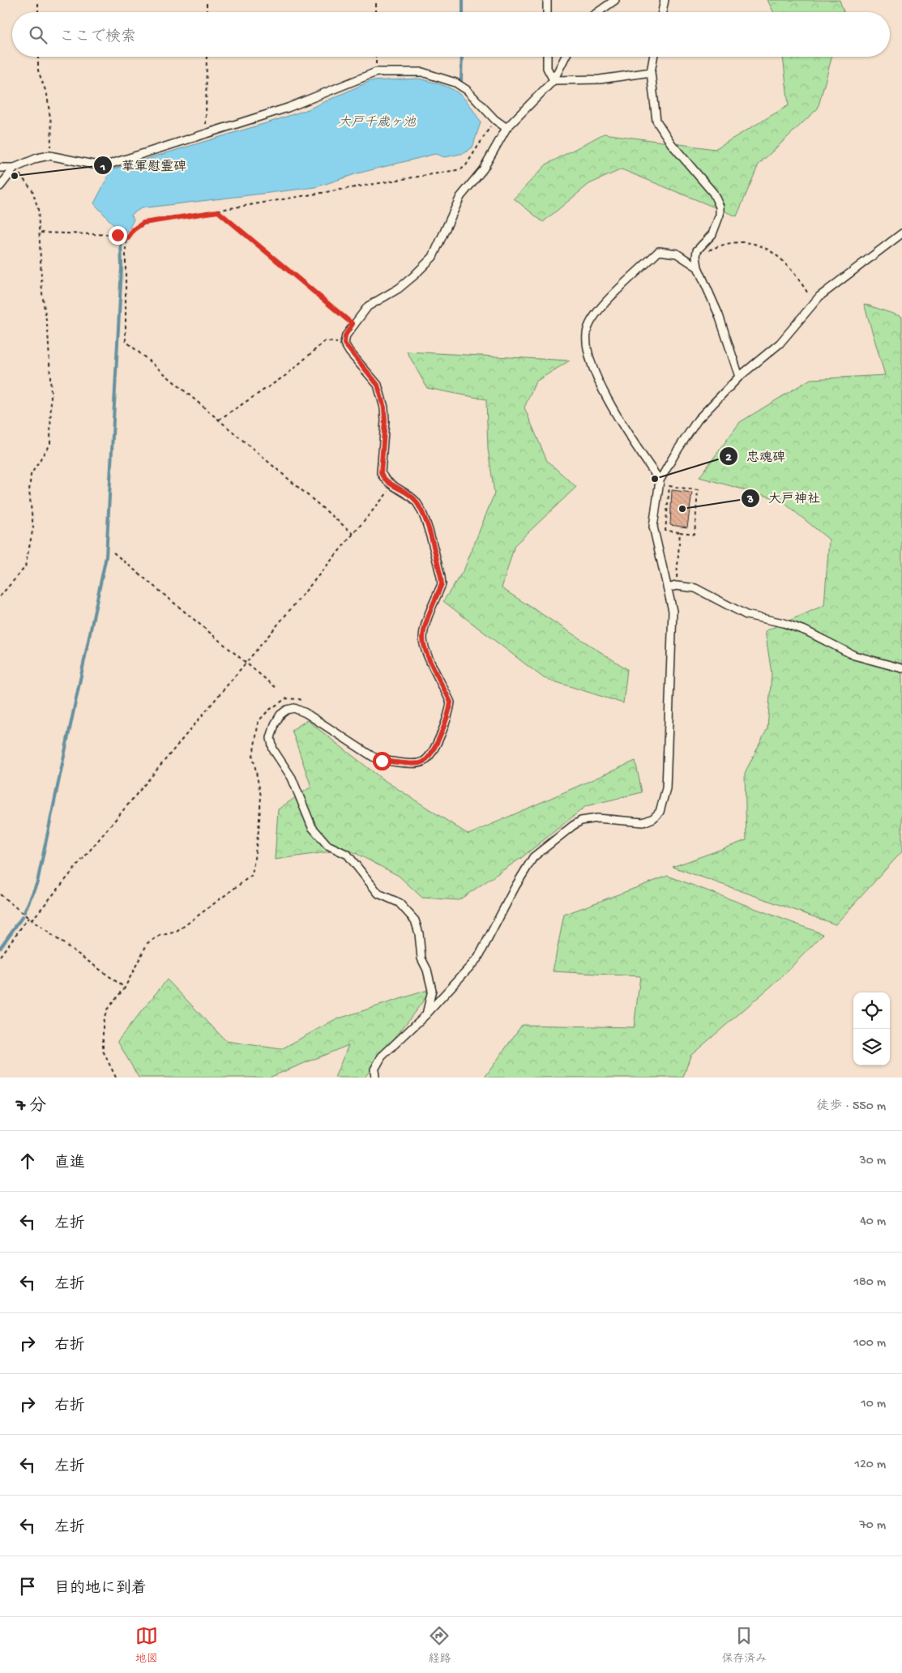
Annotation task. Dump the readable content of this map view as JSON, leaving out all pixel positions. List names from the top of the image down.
{
  "water": ["大戸千歳ヶ池"],
  "places": ["華軍慰霊碑", "忠魂碑", "大戸神社"],
  "page": {
    "search": "ここで検索",
    "heading": ["7 分", "徒歩 · 550 m"],
    "list": [
      ["直進", "30 m"],
      ["左折", "40 m"],
      ["左折", "180 m"],
      ["右折", "100 m"],
      ["右折", "10 m"],
      ["左折", "120 m"],
      ["左折", "70 m"],
      "目的地に到着"
    ],
    "nav": ["地図", "経路", "保存済み"]
  }
}
